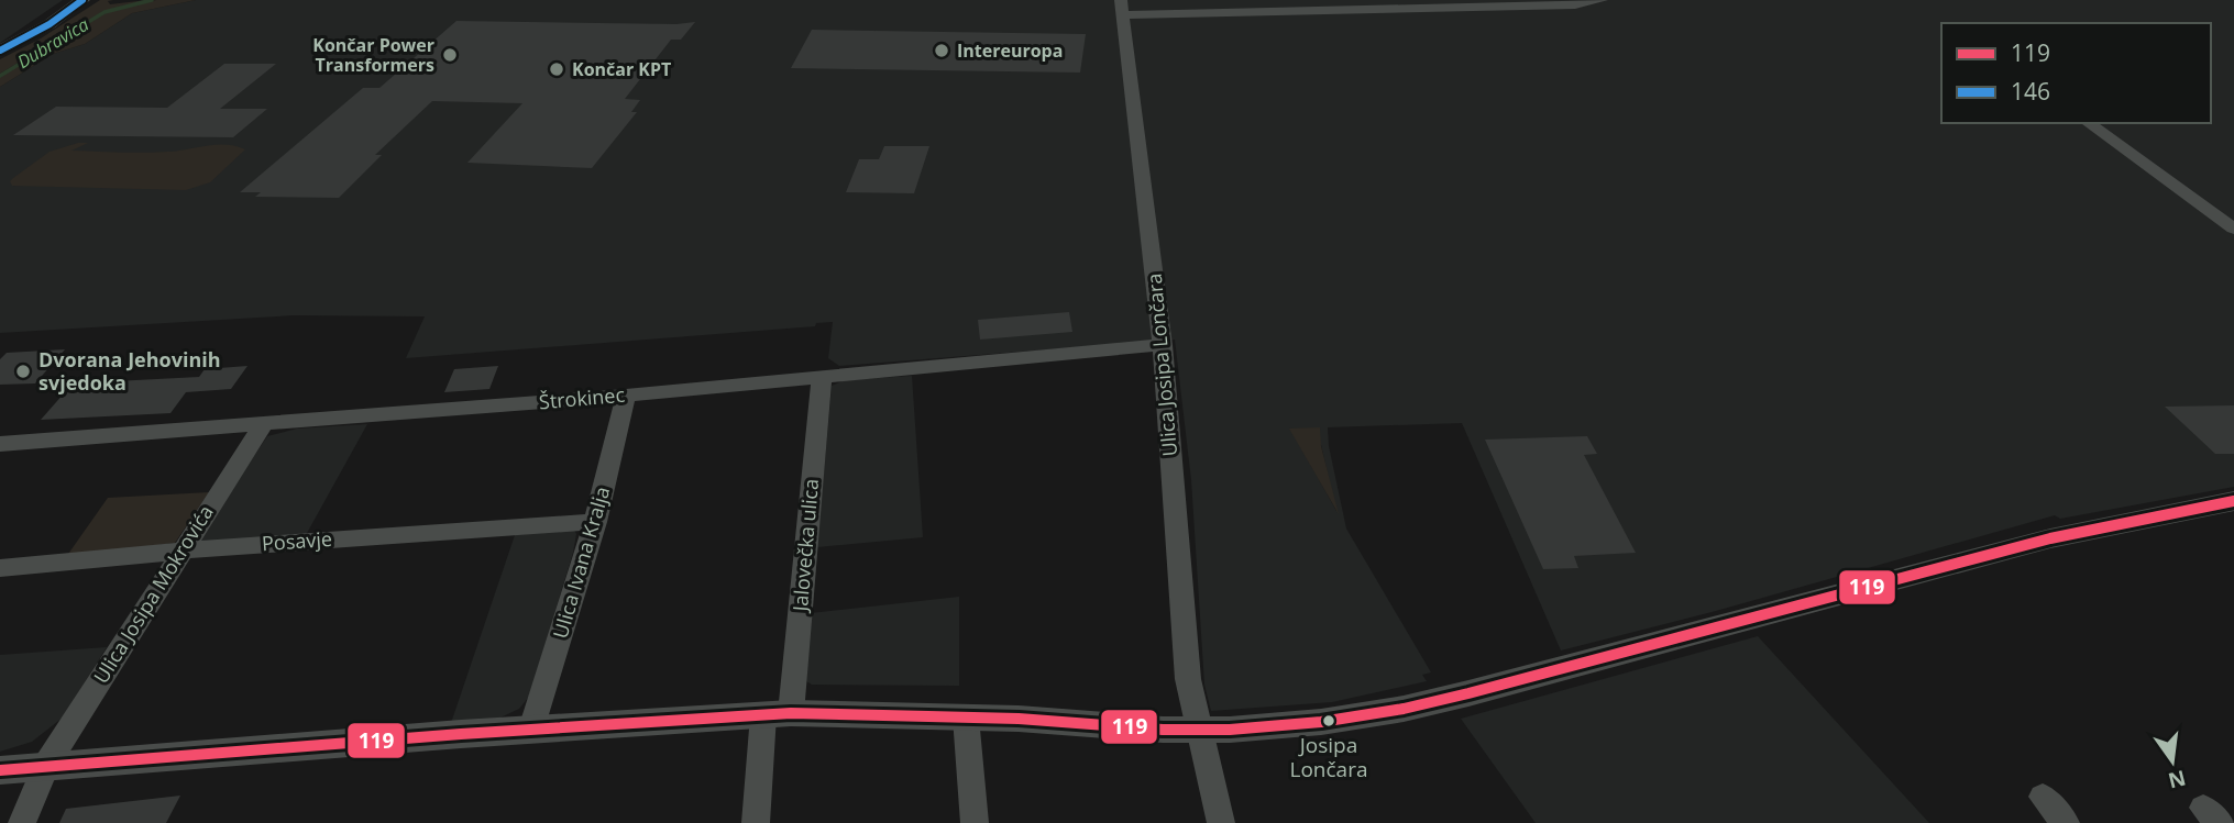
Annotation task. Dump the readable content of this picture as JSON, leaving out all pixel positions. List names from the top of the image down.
{
  "streets": {
    "street": [
      "Ulica Josipa Lončara",
      "Štrokinec",
      "Posavje",
      "Jalovečka ulica",
      "Ulica Ivana Kralja",
      "Ulica Josipa Mokrovića"
    ]
  },
  "crossings": [
    ["Ulica Josipa Lončara", "Štrokinec"],
    ["Štrokinec", "Jalovečka ulica"],
    ["Štrokinec", "Ulica Ivana Kralja"],
    ["Štrokinec", "Ulica Josipa Mokrovića"],
    ["Posavje", "Ulica Ivana Kralja"],
    ["Posavje", "Ulica Josipa Mokrovića"]
  ],
  "water": ["Dubravica"],
  "places": [
    "Intereuropa",
    "Končar Power Transformers",
    "Končar KPT",
    "Dvorana Jehovinih svjedoka",
    "Josipa Lončara"
  ],
  "lines": ["transit line 146", "transit line 119"],
  "legend": ["119", "146"],
  "north": "bottom"
}
